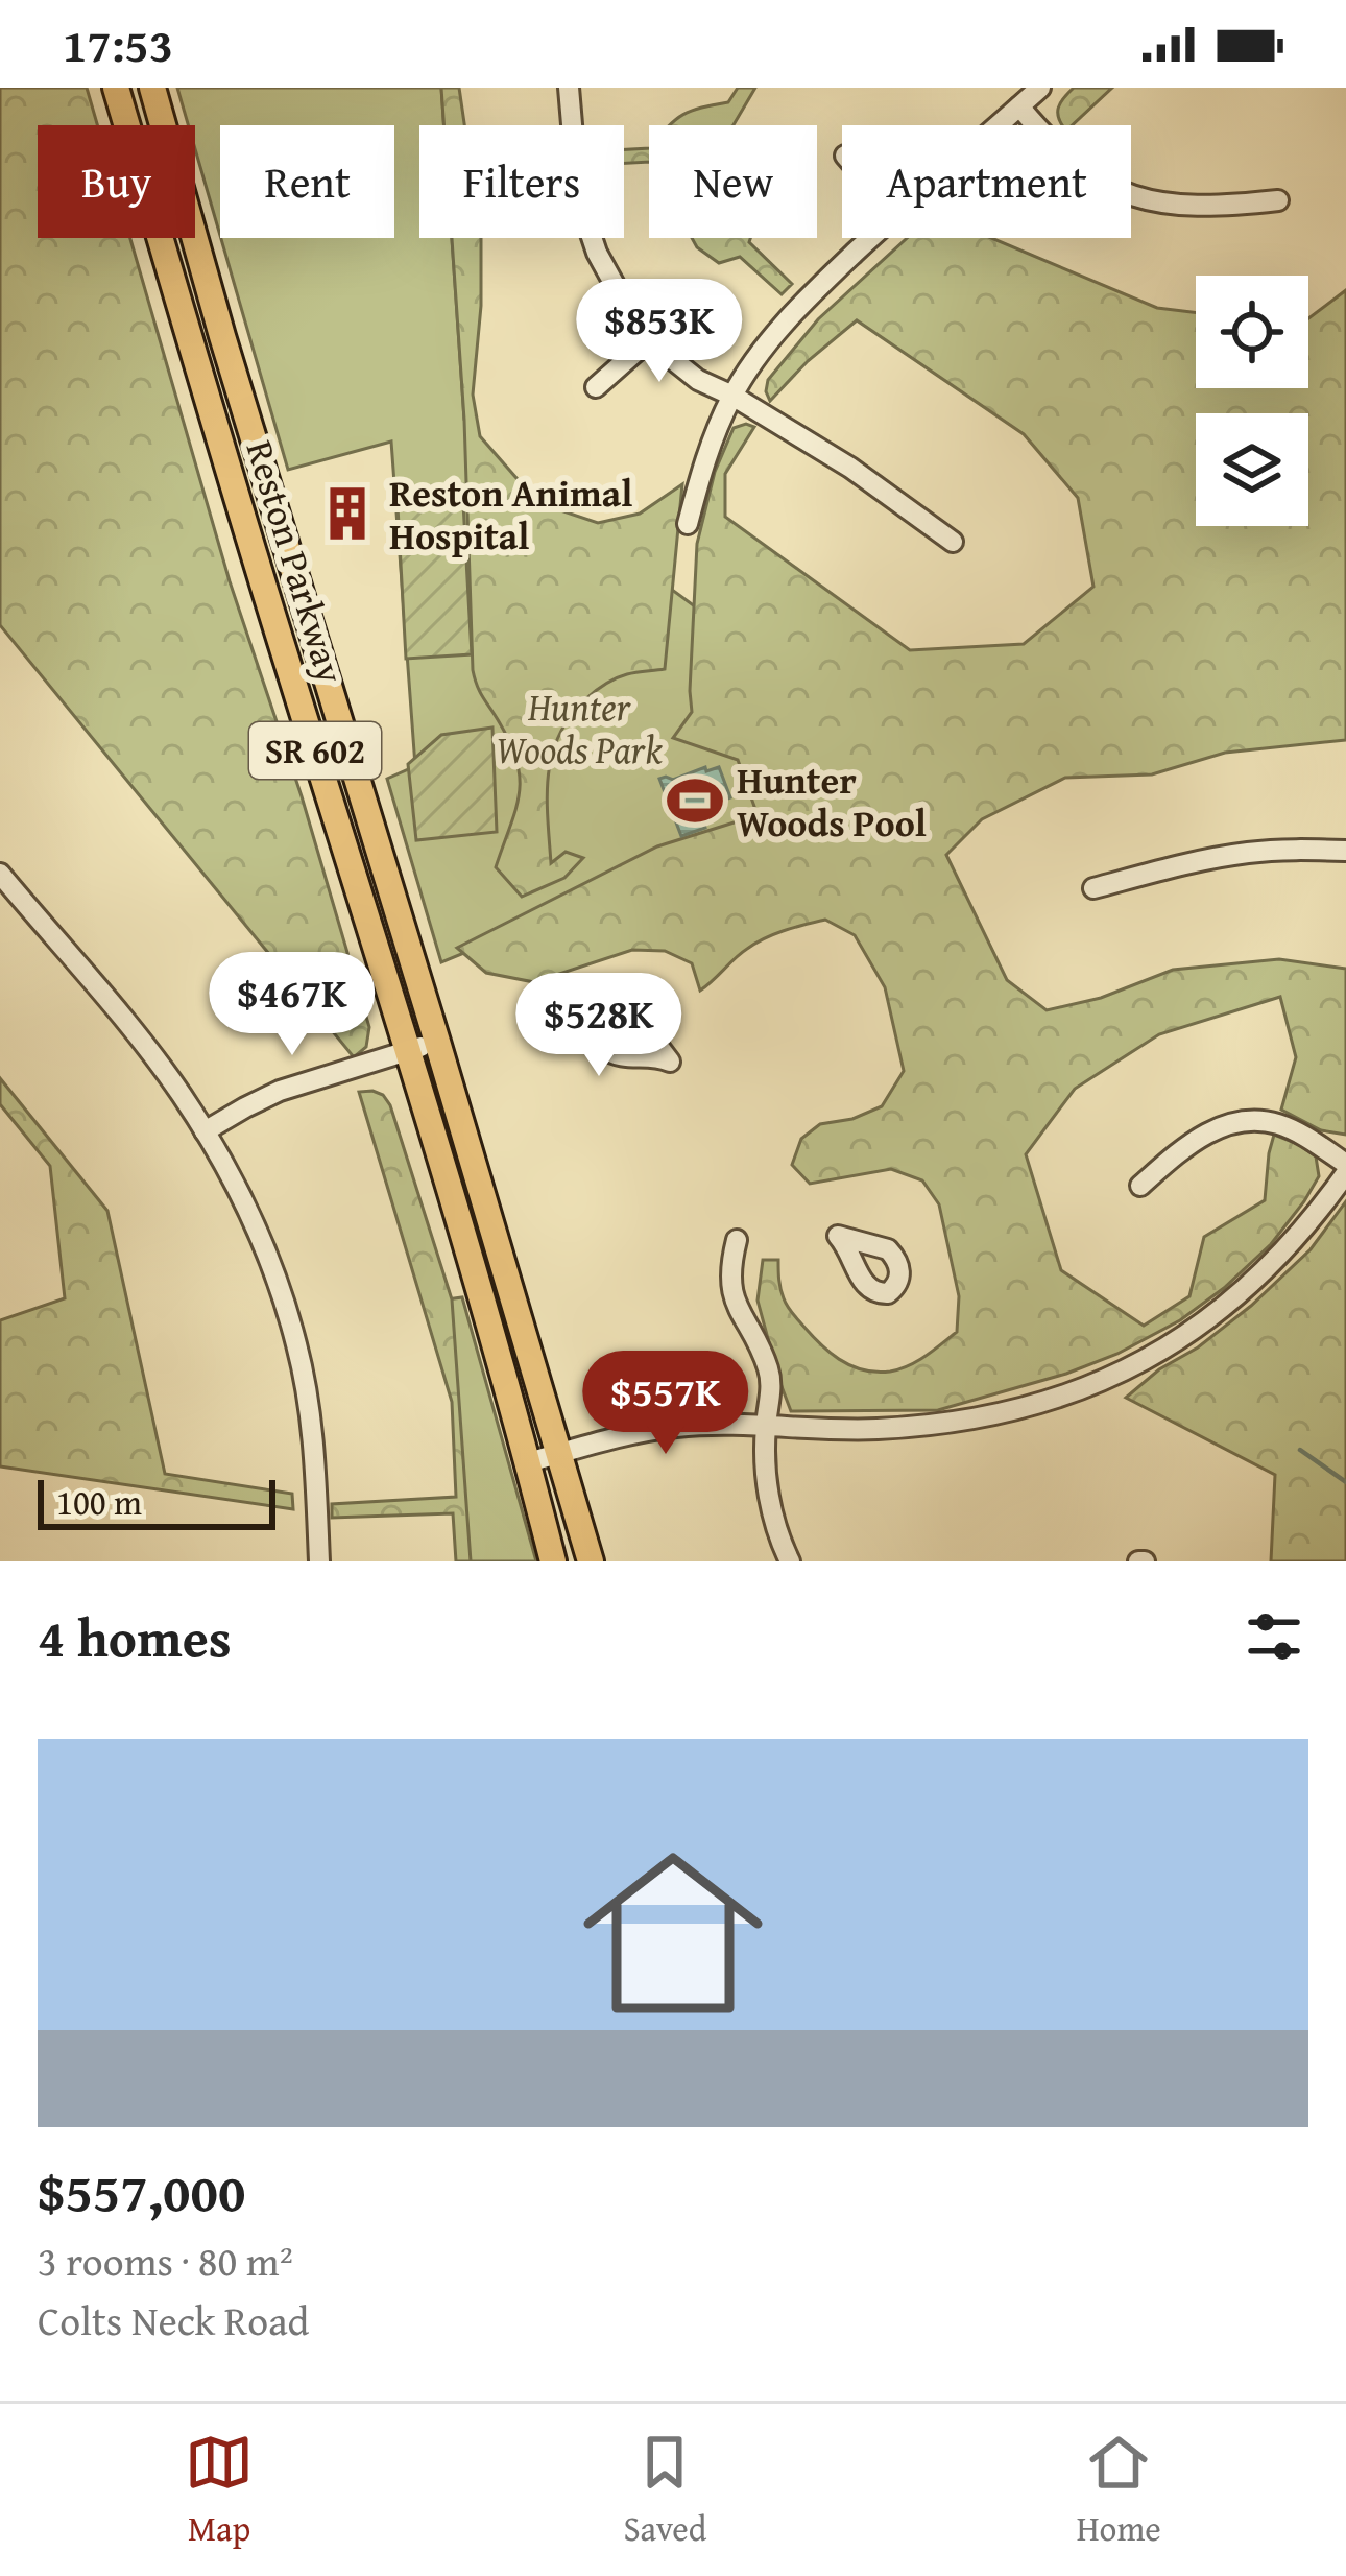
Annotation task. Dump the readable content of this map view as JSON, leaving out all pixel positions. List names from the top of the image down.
{
  "streets": {
    "main road": ["Reston Parkway", "SR 602"]
  },
  "parks": ["Hunter Woods Park"],
  "places": {
    "building": ["Reston Animal Hospital"],
    "sports": ["Hunter Woods Pool"]
  },
  "scale_bar": "100 m",
  "page": {
    "status": "17:53",
    "chip": [
      "Buy",
      "Rent",
      "Filters",
      "New",
      "Apartment"
    ],
    "price": [
      "$853K",
      "$467K",
      "$528K",
      "$557K"
    ],
    "scale": "100 m",
    "heading": "4 homes",
    "list": [
      {
        "name": "$557,000",
        "note": "3 rooms · 80 m² · Colts Neck Road"
      }
    ],
    "tabs": ["Map", "Saved", "Home"]
  }
}
